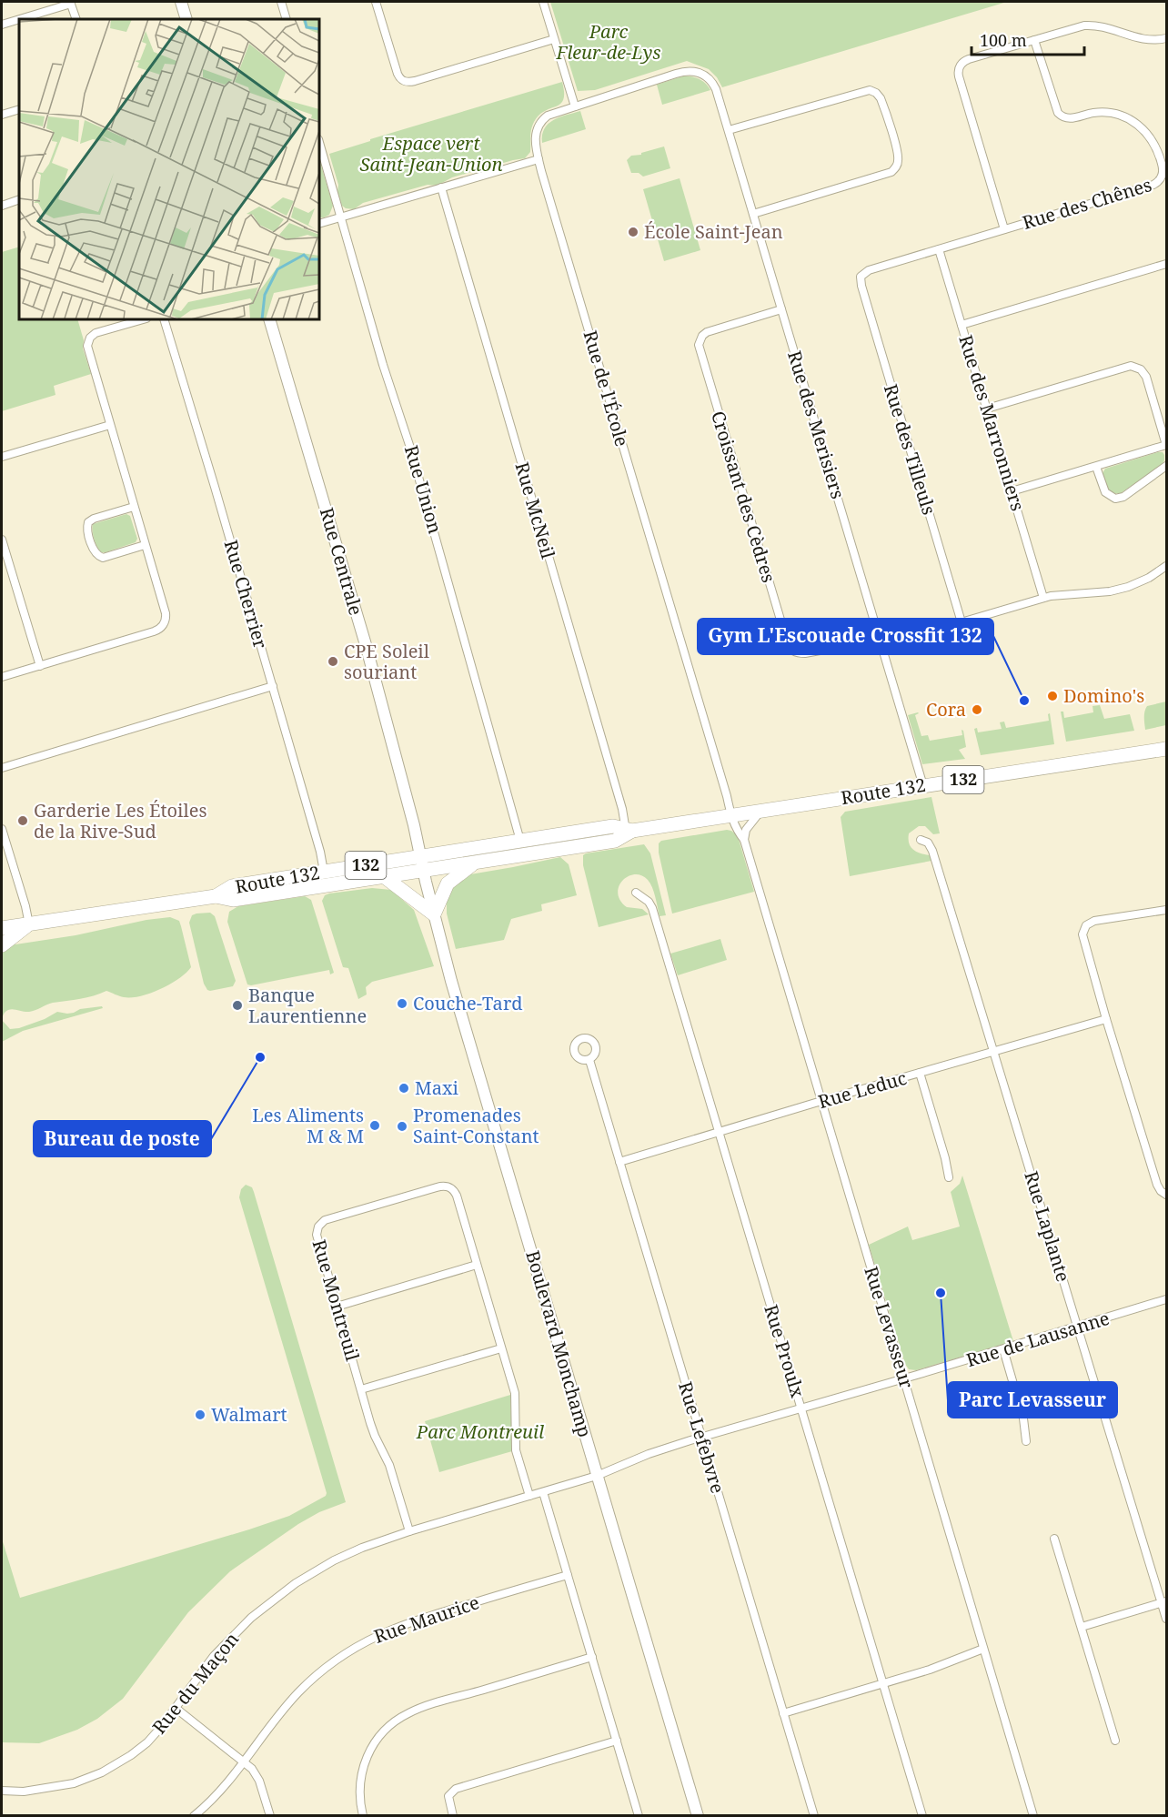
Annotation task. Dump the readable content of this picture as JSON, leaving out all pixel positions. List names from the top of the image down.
{
  "streets": {
    "highway": ["132", "Route 132"],
    "street": [
      "Rue des Chênes",
      "Rue de l'École",
      "Rue des Marronniers",
      "Rue des Merisiers",
      "Rue des Tilleuls",
      "Rue Union",
      "Croissant des Cèdres",
      "Rue McNeil",
      "Rue Centrale",
      "Rue Cherrier",
      "Rue Leduc",
      "Rue Laplante",
      "Rue Montreuil",
      "Rue Levasseur",
      "Rue de Lausanne",
      "Boulevard Monchamp",
      "Rue Proulx",
      "Rue Lefebvre",
      "Rue Maurice",
      "Rue du Maçon"
    ]
  },
  "crossings": [
    ["Rue des Chênes", "Rue des Marronniers"],
    ["Rue des Chênes", "Rue des Tilleuls"],
    ["Rue de l'École", "Rue des Merisiers"],
    ["Rue de l'École", "Route 132"],
    ["Rue de l'École", "Rue Levasseur"],
    ["Rue des Merisiers", "Croissant des Cèdres"],
    ["Rue des Merisiers", "Route 132"],
    ["Rue Union", "Route 132"],
    ["Rue McNeil", "Route 132"],
    ["Rue Centrale", "Route 132"],
    ["Rue Centrale", "Boulevard Monchamp"],
    ["Rue Cherrier", "Route 132"],
    ["Route 132", "Rue Levasseur"],
    ["Route 132", "Boulevard Monchamp"],
    ["Rue Leduc", "Rue Laplante"],
    ["Rue Leduc", "Rue Levasseur"],
    ["Rue Leduc", "Rue Proulx"],
    ["Rue Leduc", "Rue Lefebvre"],
    ["Rue Laplante", "Rue de Lausanne"],
    ["Rue Montreuil", "Rue du Maçon"],
    ["Rue Levasseur", "Rue de Lausanne"],
    ["Rue de Lausanne", "Boulevard Monchamp"],
    ["Rue de Lausanne", "Rue Proulx"],
    ["Rue de Lausanne", "Rue Lefebvre"],
    ["Rue de Lausanne", "Rue du Maçon"],
    ["Boulevard Monchamp", "Rue du Maçon"]
  ],
  "parks": ["Parc Fleur-de-Lys", "Espace vert Saint-Jean-Union", "Parc Montreuil"],
  "places": [
    "École Saint-Jean",
    "CPE Soleil souriant",
    "Domino's",
    "Gym L'Escouade Crossfit 132",
    "Cora",
    "Garderie Les Étoiles de la Rive-Sud",
    "Couche-Tard",
    "Banque Laurentienne",
    "Bureau de poste",
    "Maxi",
    "Les Aliments M & M",
    "Promenades Saint-Constant",
    "Parc Levasseur",
    "Walmart"
  ],
  "scale_bar": "100 m"
}
